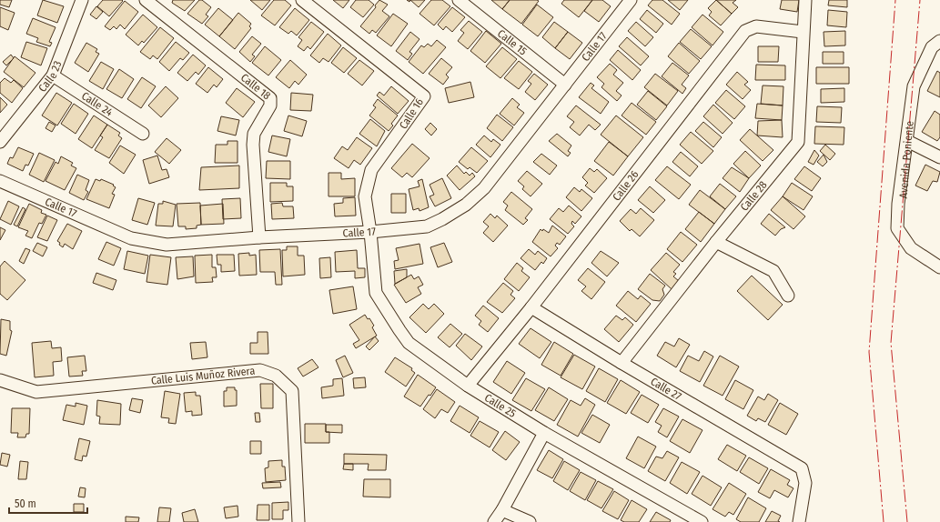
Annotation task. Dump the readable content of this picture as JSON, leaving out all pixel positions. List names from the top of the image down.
{
  "streets": {
    "street": [
      "Calle 15",
      "Calle 17",
      "Calle 23",
      "Calle 18",
      "Calle 24",
      "Calle 16",
      "Avenida Poniente",
      "Calle 26",
      "Calle 28",
      "Calle Luis Muñoz Rivera",
      "Calle 27",
      "Calle 25"
    ]
  },
  "crossings": [
    ["Calle 15", "Calle 17"],
    ["Calle 17", "Calle 18"],
    ["Calle 17", "Calle 16"],
    ["Calle 17", "Calle 25"],
    ["Calle 23", "Calle 24"],
    ["Calle 16", "Calle 25"],
    ["Calle 26", "Calle 28"],
    ["Calle 26", "Calle 27"],
    ["Calle 26", "Calle 25"],
    ["Calle 28", "Calle 27"]
  ],
  "scale_bar": "50 m"
}
